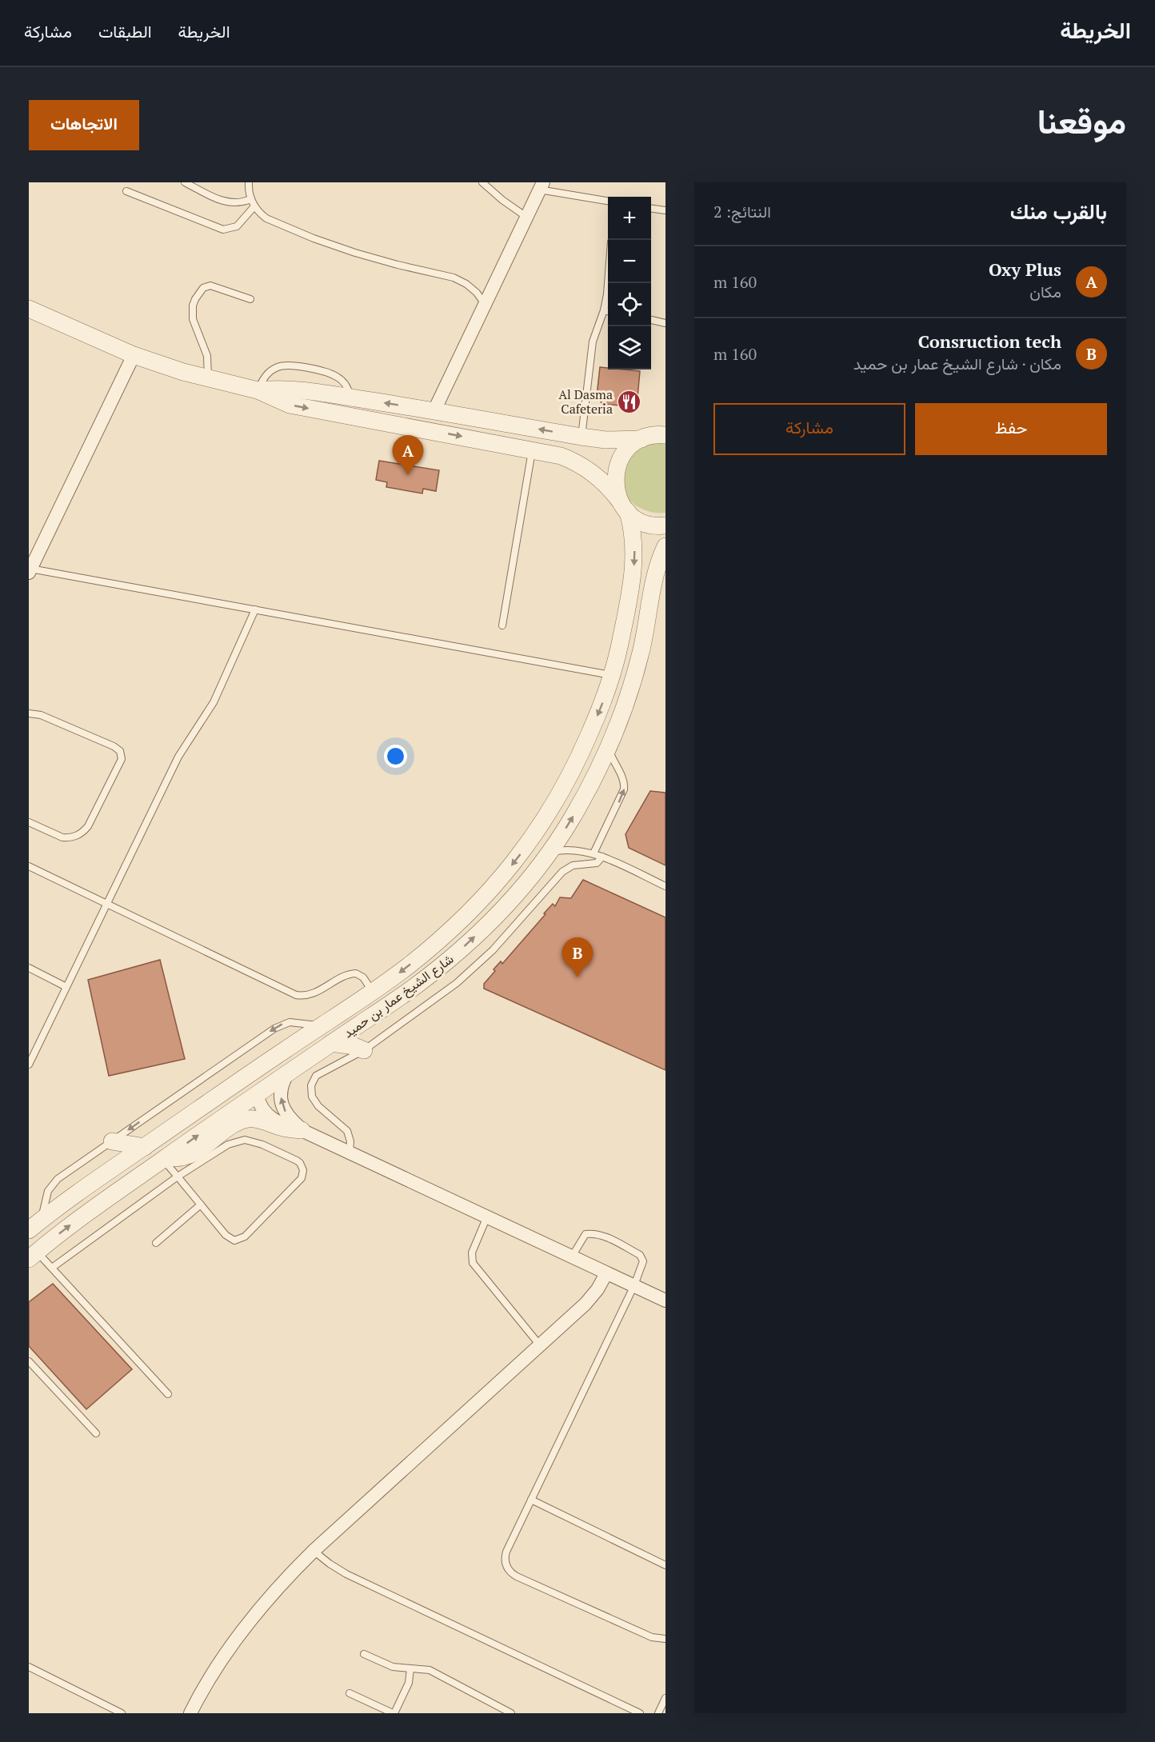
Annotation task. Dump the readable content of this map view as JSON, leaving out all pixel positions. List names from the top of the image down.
{
  "streets": {
    "street": ["شارع الشيخ عمار بن حميد"]
  },
  "places": {
    "restaurant": ["Al Dasma Cafeteria"]
  },
  "page": {
    "header": "الخريطة",
    "nav": ["الخريطة", "الطبقات", "مشاركة"],
    "title": "موقعنا",
    "buttons": [
      "الاتجاهات",
      ["حفظ", "مشاركة"]
    ],
    "heading": ["بالقرب منك", "النتائج: 2"],
    "map_buttons": ["+", "−"],
    "list": [
      {
        "mark": "A",
        "name": "Oxy Plus",
        "note": "مكان",
        "value": "160 m"
      },
      {
        "mark": "B",
        "name": "Consruction tech",
        "note": "مكان · شارع الشيخ عمار بن حميد",
        "value": "160 m"
      }
    ],
    "pins": ["A", "B"]
  }
}
